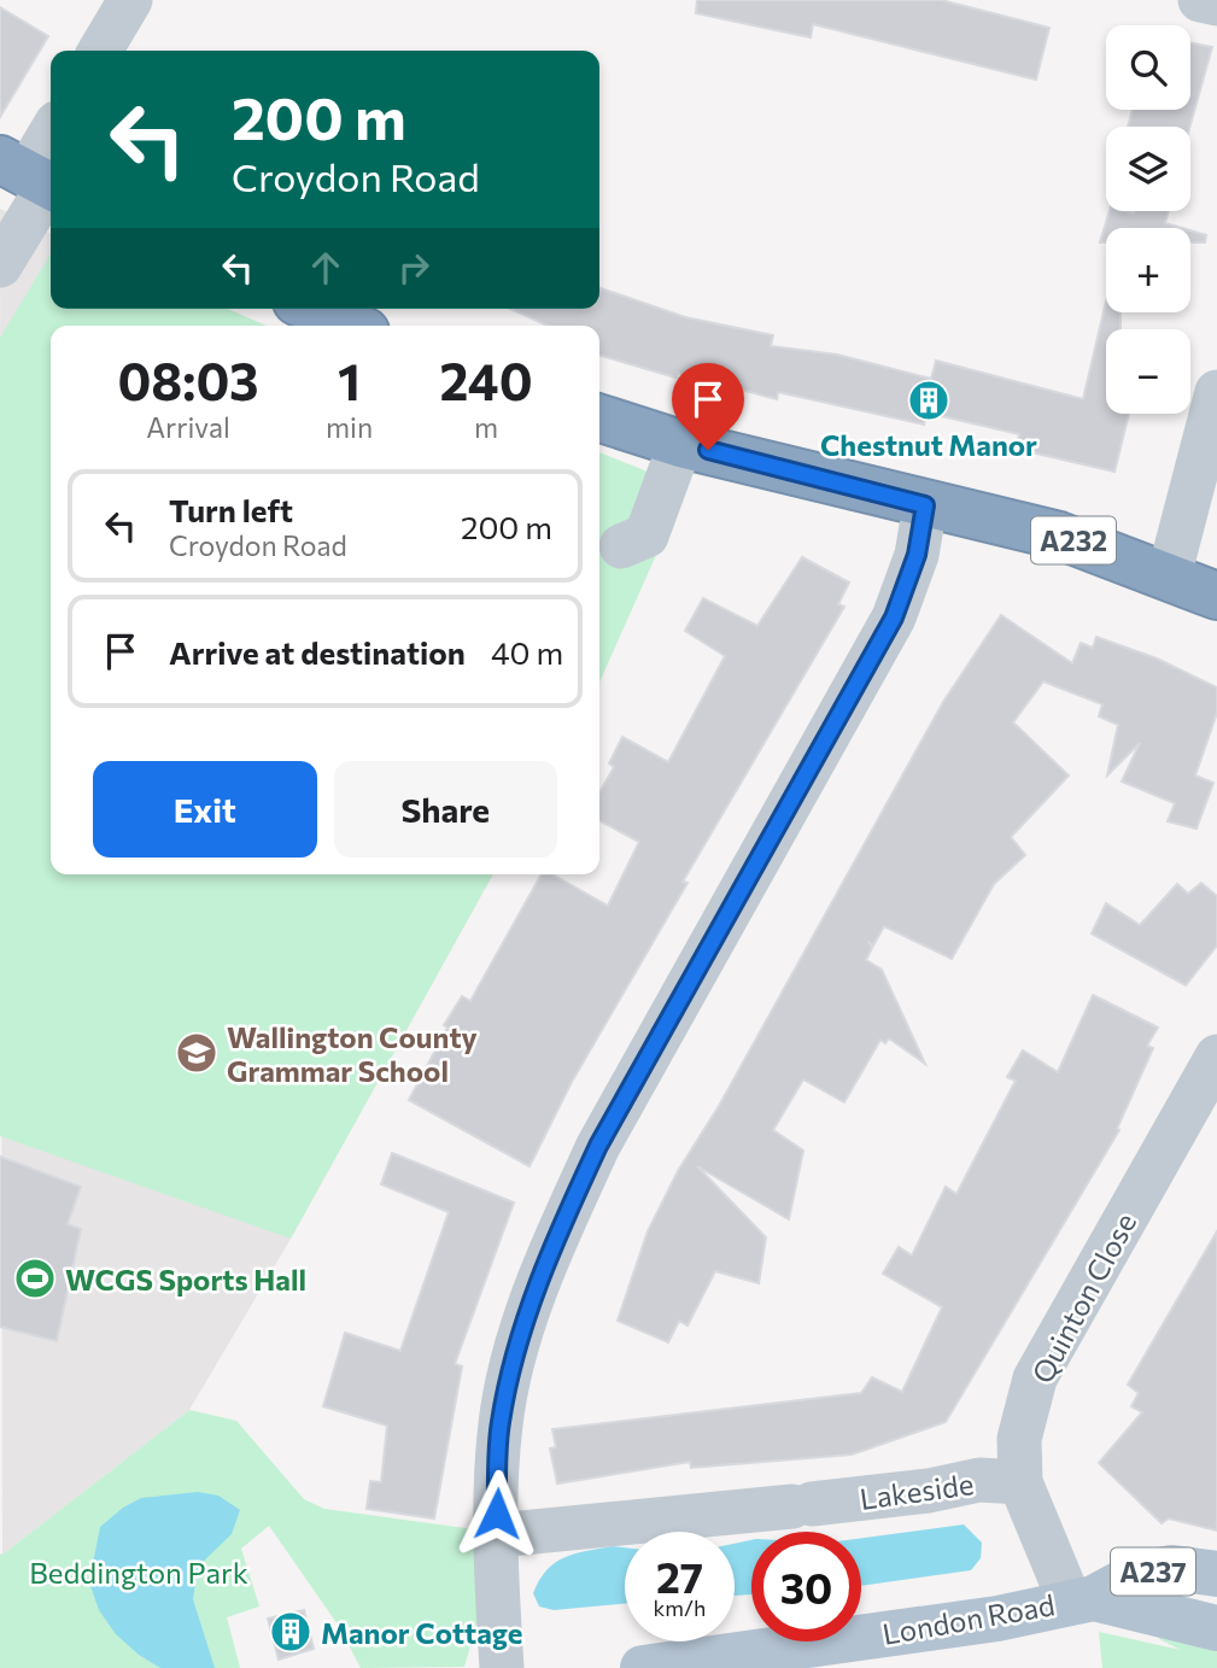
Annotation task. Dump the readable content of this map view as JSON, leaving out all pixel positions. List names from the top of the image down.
{
  "streets": {
    "highway": ["A232"],
    "main road": ["A237", "London Road"],
    "street": ["Quinton Close", "Lakeside"]
  },
  "crossings": [
    ["Quinton Close", "Lakeside"],
    ["Quinton Close", "London Road"]
  ],
  "parks": ["Beddington Park"],
  "places": {
    "building": ["Chestnut Manor", "Manor Cottage"],
    "school or university": ["Wallington County Grammar School"],
    "sports": ["WCGS Sports Hall"]
  },
  "page": {
    "map_buttons": ["+", "−"],
    "turn": ["200 m", "Croydon Road"],
    "eta": [
      "08:03",
      "Arrival",
      "1",
      "min",
      "240",
      "m"
    ],
    "list": [
      {
        "name": "Turn left",
        "note": "Croydon Road",
        "value": "200 m"
      },
      {
        "name": "Arrive at destination",
        "value": "40 m"
      }
    ],
    "buttons": ["Exit", "Share"],
    "speed": "27 km/h",
    "limit": "30"
  }
}
